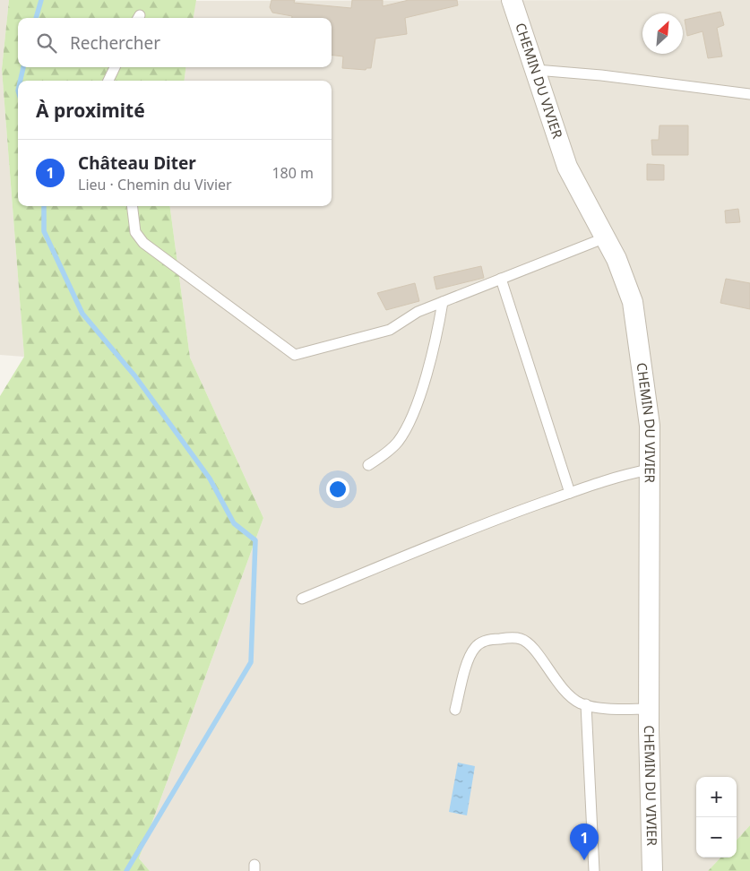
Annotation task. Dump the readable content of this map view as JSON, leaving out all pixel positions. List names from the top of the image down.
{
  "streets": {
    "street": ["CHEMIN DU VIVIER"]
  },
  "north": "top right",
  "page": {
    "search": "Rechercher",
    "heading": "À proximité",
    "list": [
      {
        "mark": "1",
        "name": "Château Diter",
        "note": "Lieu · Chemin du Vivier",
        "value": "180 m"
      }
    ],
    "map_buttons": ["+", "−"],
    "pins": "1"
  }
}
